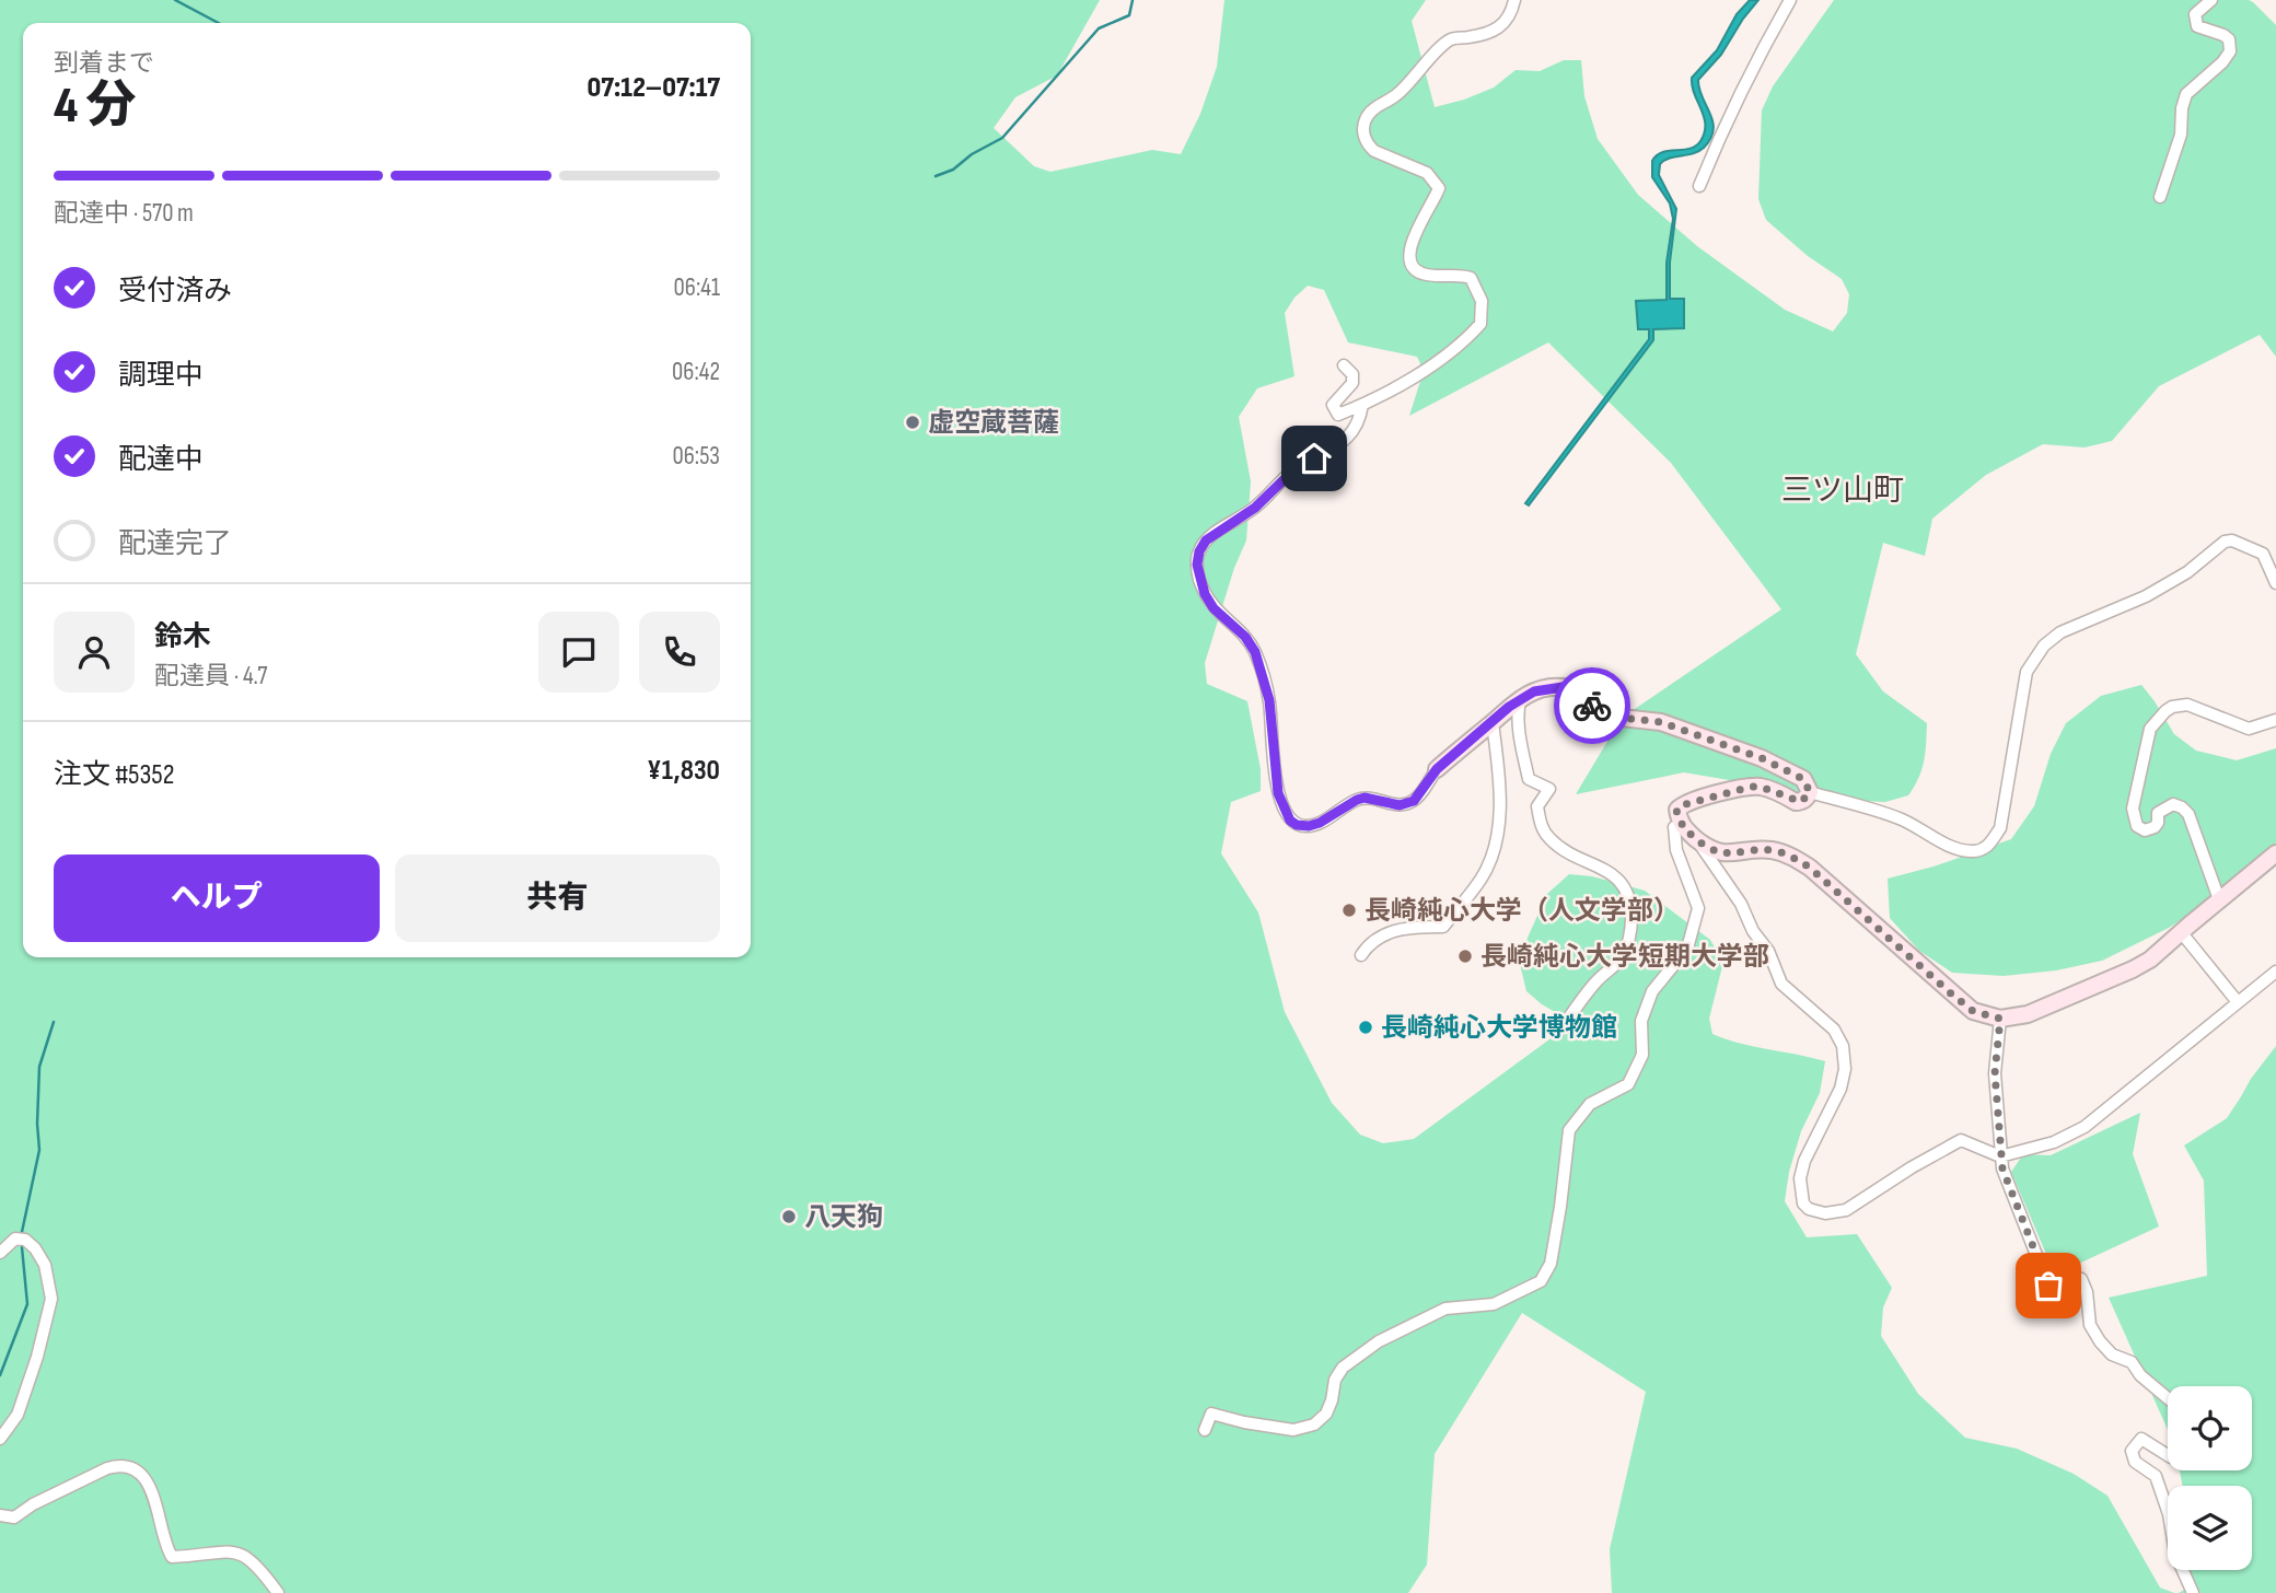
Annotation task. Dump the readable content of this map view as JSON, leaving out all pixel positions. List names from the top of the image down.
{
  "districts": ["三ツ山町"],
  "places": [
    "虚空蔵菩薩",
    "長崎純心大学（人文学部）",
    "長崎純心大学短期大学部",
    "長崎純心大学博物館",
    "八天狗"
  ],
  "page": {
    "heading": ["4 分", "到着まで", "07:12–07:17"],
    "panel": [
      "鈴木",
      "配達員 · 4.7",
      "注文 #5352",
      "¥1,830"
    ],
    "bar": "配達中 · 570 m",
    "list": [
      ["受付済み", "06:41"],
      ["調理中", "06:42"],
      ["配達中", "06:53"],
      "配達完了"
    ],
    "buttons": ["ヘルプ", "共有"]
  }
}
